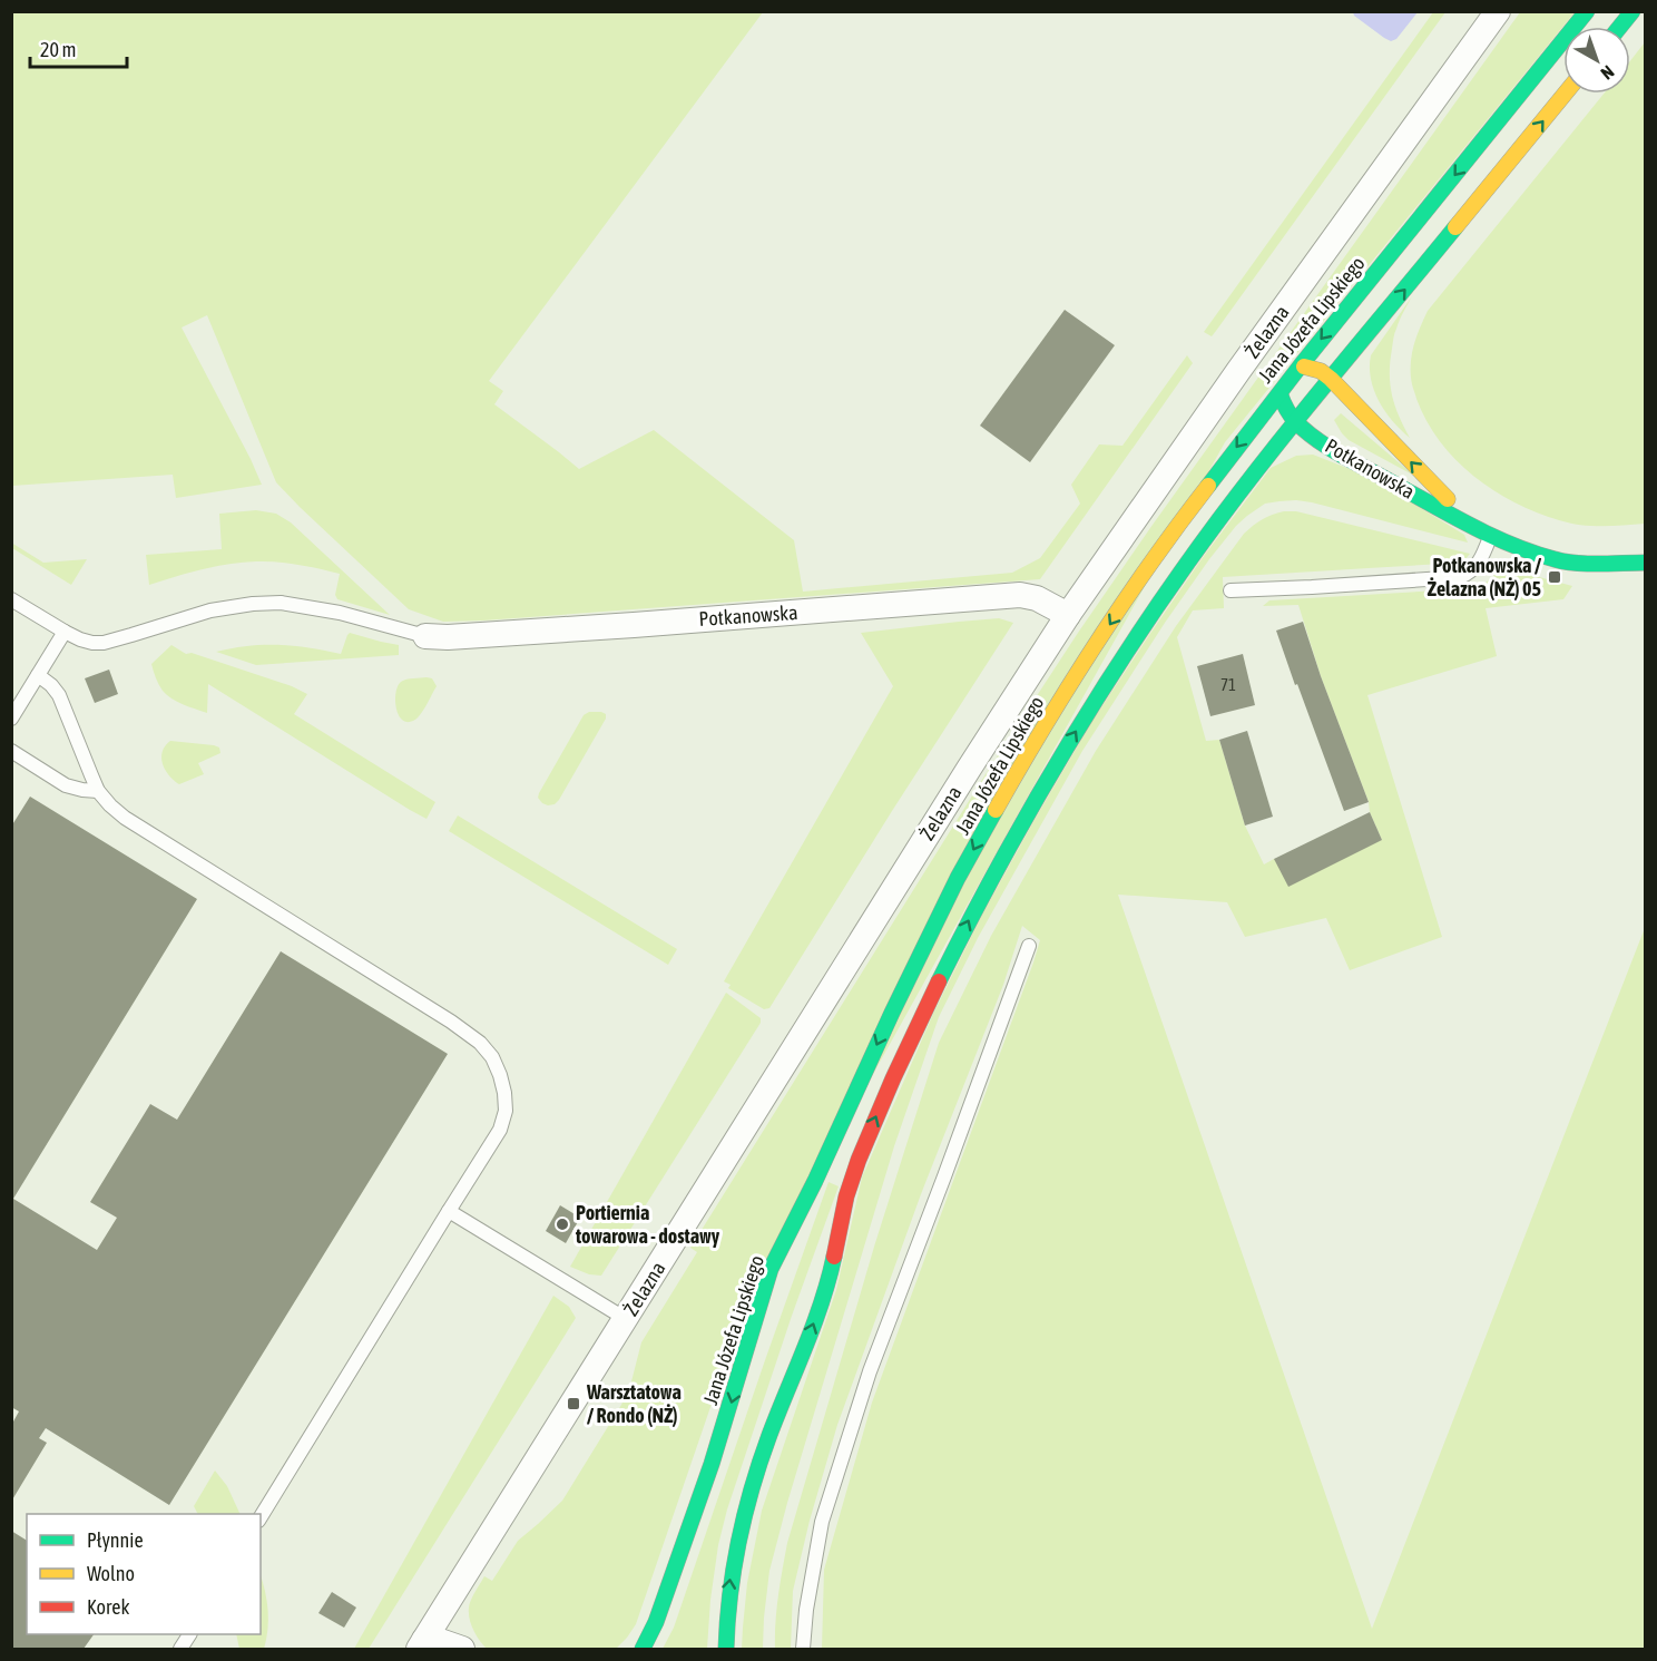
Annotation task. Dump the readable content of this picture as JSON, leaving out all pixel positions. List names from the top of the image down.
{
  "streets": {
    "main road": ["Jana Józefa Lipskiego", "Potkanowska"],
    "street": ["Żelazna"]
  },
  "crossings": [
    ["Jana Józefa Lipskiego", "Potkanowska"],
    ["Żelazna", "Potkanowska"]
  ],
  "places": {
    "transit": ["Potkanowska / Żelazna (NŻ) 05", "Warsztatowa / Rondo (NŻ)"],
    "other": ["Portiernia towarowa - dostawy"]
  },
  "house_numbers": ["71"],
  "legend": ["Płynnie", "Wolno", "Korek"],
  "scale_bar": "20 m",
  "north": "bottom right"
}
